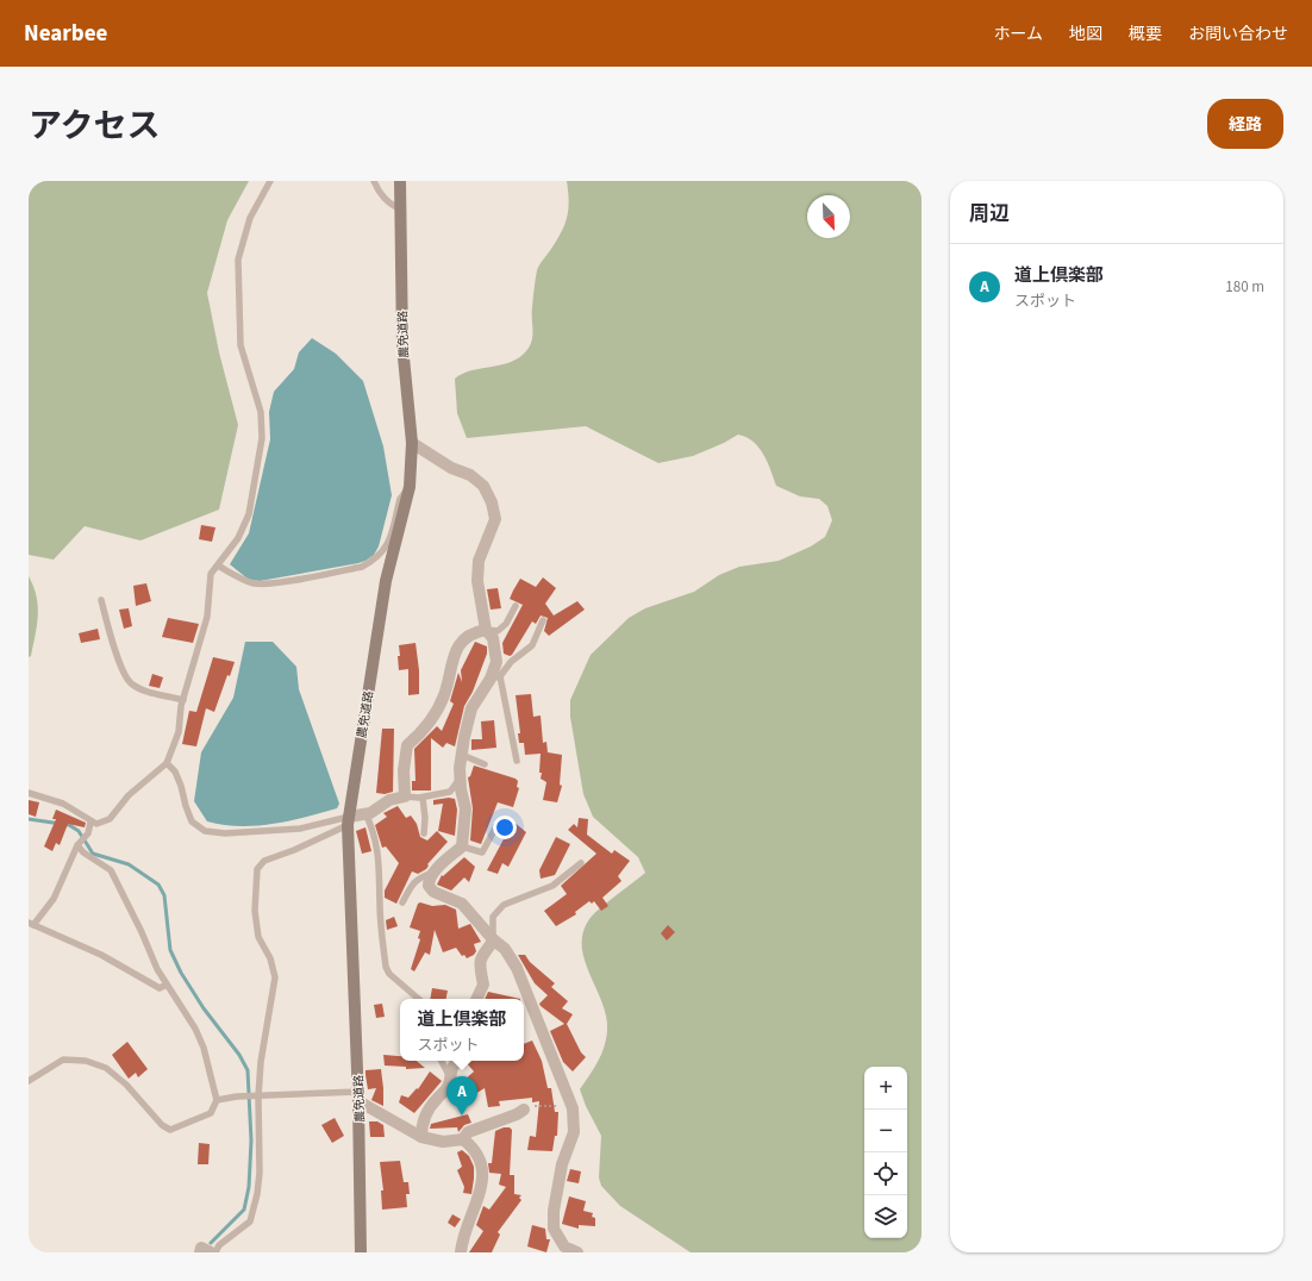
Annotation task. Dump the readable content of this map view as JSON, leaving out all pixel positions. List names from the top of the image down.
{
  "streets": {
    "street": ["農免道路"]
  },
  "north": "bottom right",
  "page": {
    "header": "Nearbee",
    "nav": [
      "ホーム",
      "地図",
      "概要",
      "お問い合わせ"
    ],
    "title": "アクセス",
    "buttons": "経路",
    "heading": "周辺",
    "list": [
      {
        "mark": "A",
        "name": "道上倶楽部",
        "note": "スポット",
        "value": "180 m"
      }
    ],
    "popup": ["道上倶楽部", "スポット"],
    "map_buttons": ["+", "−"],
    "pins": "A"
  }
}
